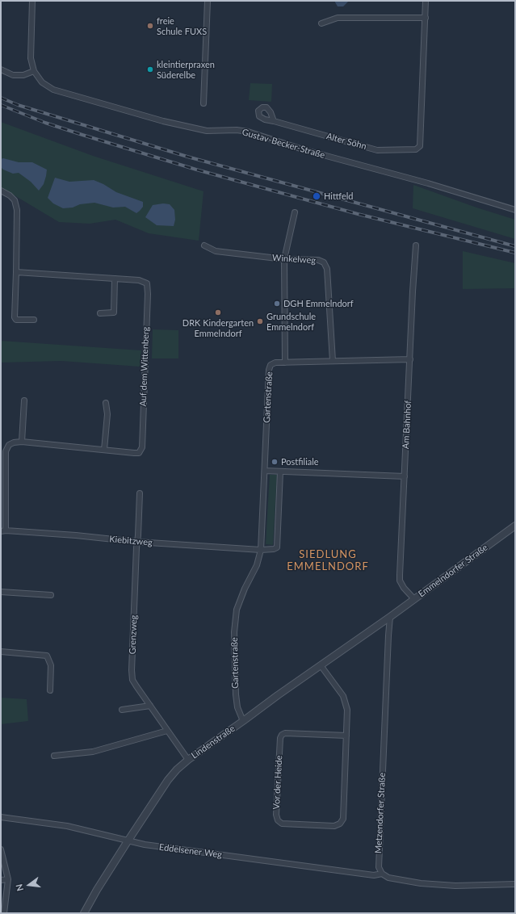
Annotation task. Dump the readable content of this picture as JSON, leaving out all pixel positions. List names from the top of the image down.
{
  "streets": {
    "street": [
      "Alter Söhn",
      "Gustav-Becker-Straße",
      "Winkelweg",
      "Auf dem Wittenberg",
      "Gartenstraße",
      "Am Bahnhof",
      "Kiebitzweg",
      "Emmelndorfer Straße",
      "Grenzweg",
      "Lindenstraße",
      "Vor der Heide",
      "Metzendorfer Straße",
      "Eddelsener Weg"
    ]
  },
  "crossings": [
    ["Winkelweg", "Gartenstraße"],
    ["Auf dem Wittenberg", "Kiebitzweg"],
    ["Gartenstraße", "Am Bahnhof"],
    ["Gartenstraße", "Kiebitzweg"],
    ["Gartenstraße", "Lindenstraße"],
    ["Am Bahnhof", "Emmelndorfer Straße"],
    ["Kiebitzweg", "Grenzweg"],
    ["Emmelndorfer Straße", "Lindenstraße"],
    ["Emmelndorfer Straße", "Metzendorfer Straße"],
    ["Grenzweg", "Lindenstraße"],
    ["Lindenstraße", "Vor der Heide"],
    ["Lindenstraße", "Metzendorfer Straße"],
    ["Lindenstraße", "Eddelsener Weg"],
    ["Metzendorfer Straße", "Eddelsener Weg"]
  ],
  "districts": ["SIEDLUNG EMMELNDORF"],
  "places": [
    "freie Schule FUXS",
    "kleintierpraxen Süderelbe",
    "Hittfeld",
    "DGH Emmelndorf",
    "DRK Kindergarten Emmelndorf",
    "Grundschule Emmelndorf",
    "Postfiliale"
  ],
  "north": "left"
}
